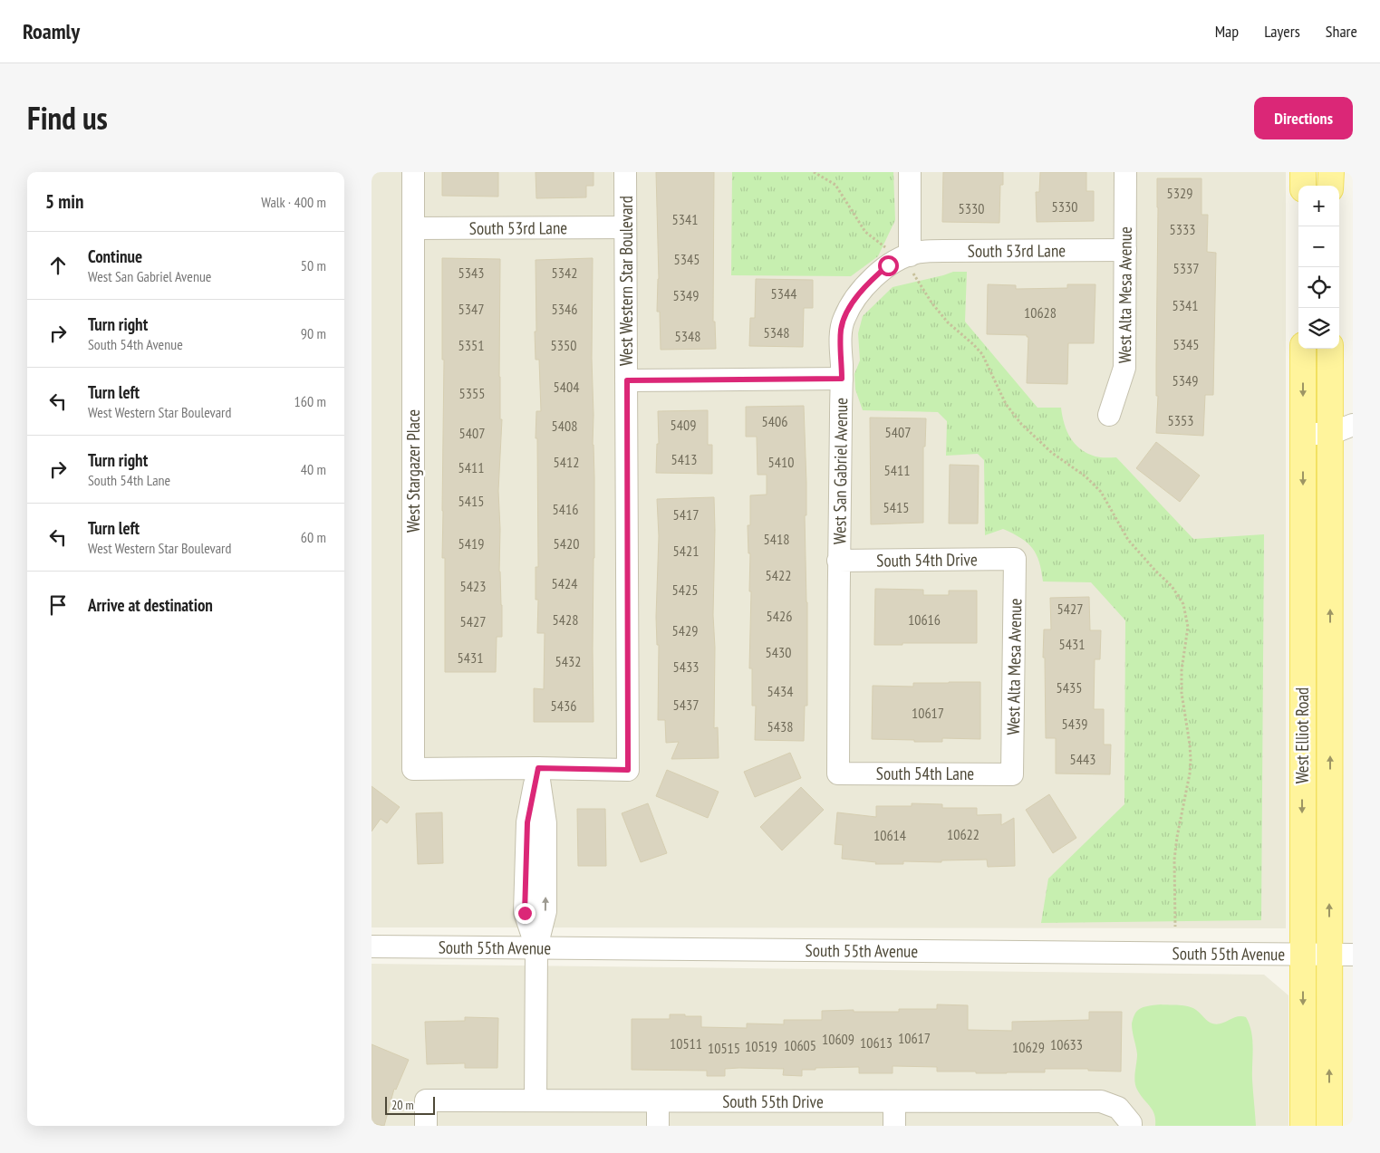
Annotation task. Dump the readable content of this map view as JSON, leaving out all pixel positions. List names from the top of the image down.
{
  "streets": {
    "main road": ["West Elliot Road"],
    "street": [
      "South 53rd Lane",
      "West Western Star Boulevard",
      "West Alta Mesa Avenue",
      "West Stargazer Place",
      "West San Gabriel Avenue",
      "South 54th Drive",
      "South 54th Lane",
      "South 55th Avenue",
      "South 55th Drive"
    ]
  },
  "crossings": [
    ["South 53rd Lane", "West Western Star Boulevard"],
    ["South 53rd Lane", "West Alta Mesa Avenue"],
    ["South 53rd Lane", "West Stargazer Place"],
    ["South 53rd Lane", "West San Gabriel Avenue"],
    ["West Western Star Boulevard", "West Stargazer Place"],
    ["West Alta Mesa Avenue", "South 54th Drive"],
    ["West Alta Mesa Avenue", "South 54th Lane"],
    ["West San Gabriel Avenue", "South 54th Drive"],
    ["West San Gabriel Avenue", "South 54th Lane"],
    ["West Elliot Road", "South 55th Avenue"]
  ],
  "house_numbers": [
    "5329",
    "5330",
    "5330",
    "5341",
    "5333",
    "5345",
    "5337",
    "5343",
    "5342",
    "5344",
    "5349",
    "5341",
    "5347",
    "5346",
    "10628",
    "5348",
    "5348",
    "5345",
    "5351",
    "5350",
    "5349",
    "5404",
    "5355",
    "5353",
    "5406",
    "5409",
    "5408",
    "5407",
    "5407",
    "5413",
    "5412",
    "5410",
    "5411",
    "5411",
    "5415",
    "5415",
    "5416",
    "5417",
    "5418",
    "5419",
    "5420",
    "5421",
    "5422",
    "5424",
    "5423",
    "5425",
    "5427",
    "5426",
    "5428",
    "10616",
    "5427",
    "5429",
    "5431",
    "5430",
    "5431",
    "5432",
    "5433",
    "5435",
    "5434",
    "5437",
    "5436",
    "10617",
    "5439",
    "5438",
    "5443",
    "10622",
    "10614",
    "10617",
    "10609",
    "10613",
    "10511",
    "10633",
    "10605",
    "10519",
    "10629",
    "10515"
  ],
  "scale_bar": "20 m",
  "page": {
    "header": "Roamly",
    "nav": ["Map", "Layers", "Share"],
    "title": "Find us",
    "buttons": "Directions",
    "heading": ["5 min", "Walk · 400 m"],
    "map_buttons": ["+", "−"],
    "list": [
      ["Continue", "West San Gabriel Avenue", "50 m"],
      ["Turn right", "South 54th Avenue", "90 m"],
      ["Turn left", "West Western Star Boulevard", "160 m"],
      ["Turn right", "South 54th Lane", "40 m"],
      ["Turn left", "West Western Star Boulevard", "60 m"],
      "Arrive at destination"
    ],
    "scale": "20 m"
  }
}
